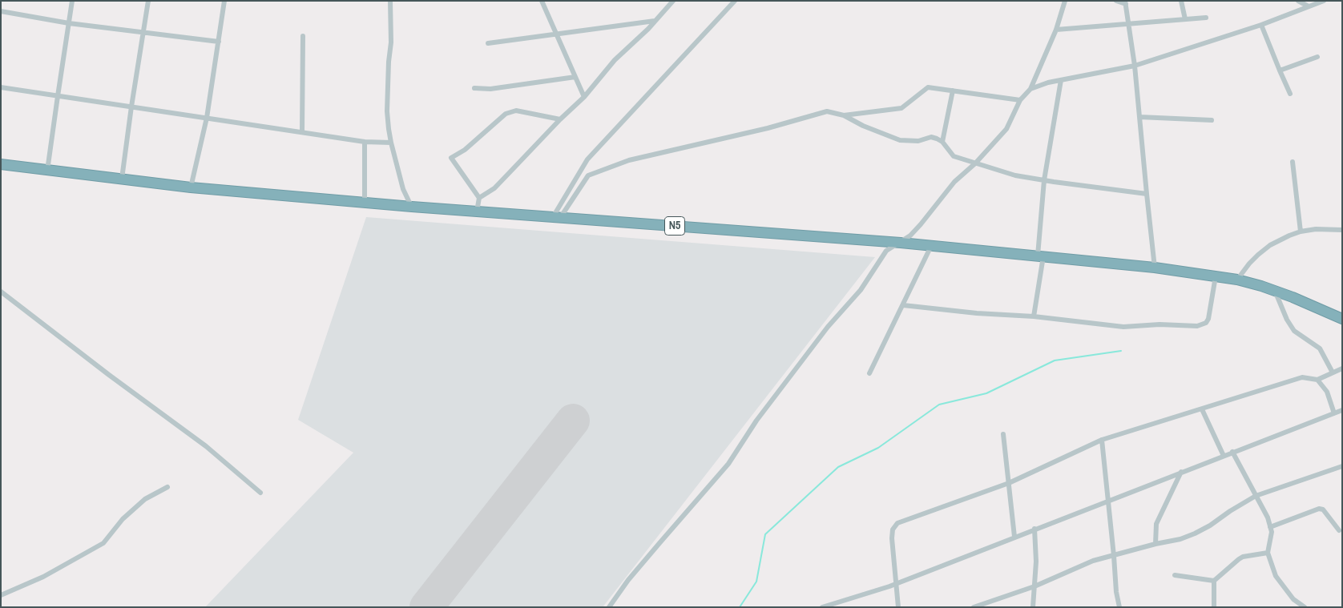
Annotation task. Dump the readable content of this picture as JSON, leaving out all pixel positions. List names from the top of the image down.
{
  "streets": {
    "highway": ["N5"]
  }
}
